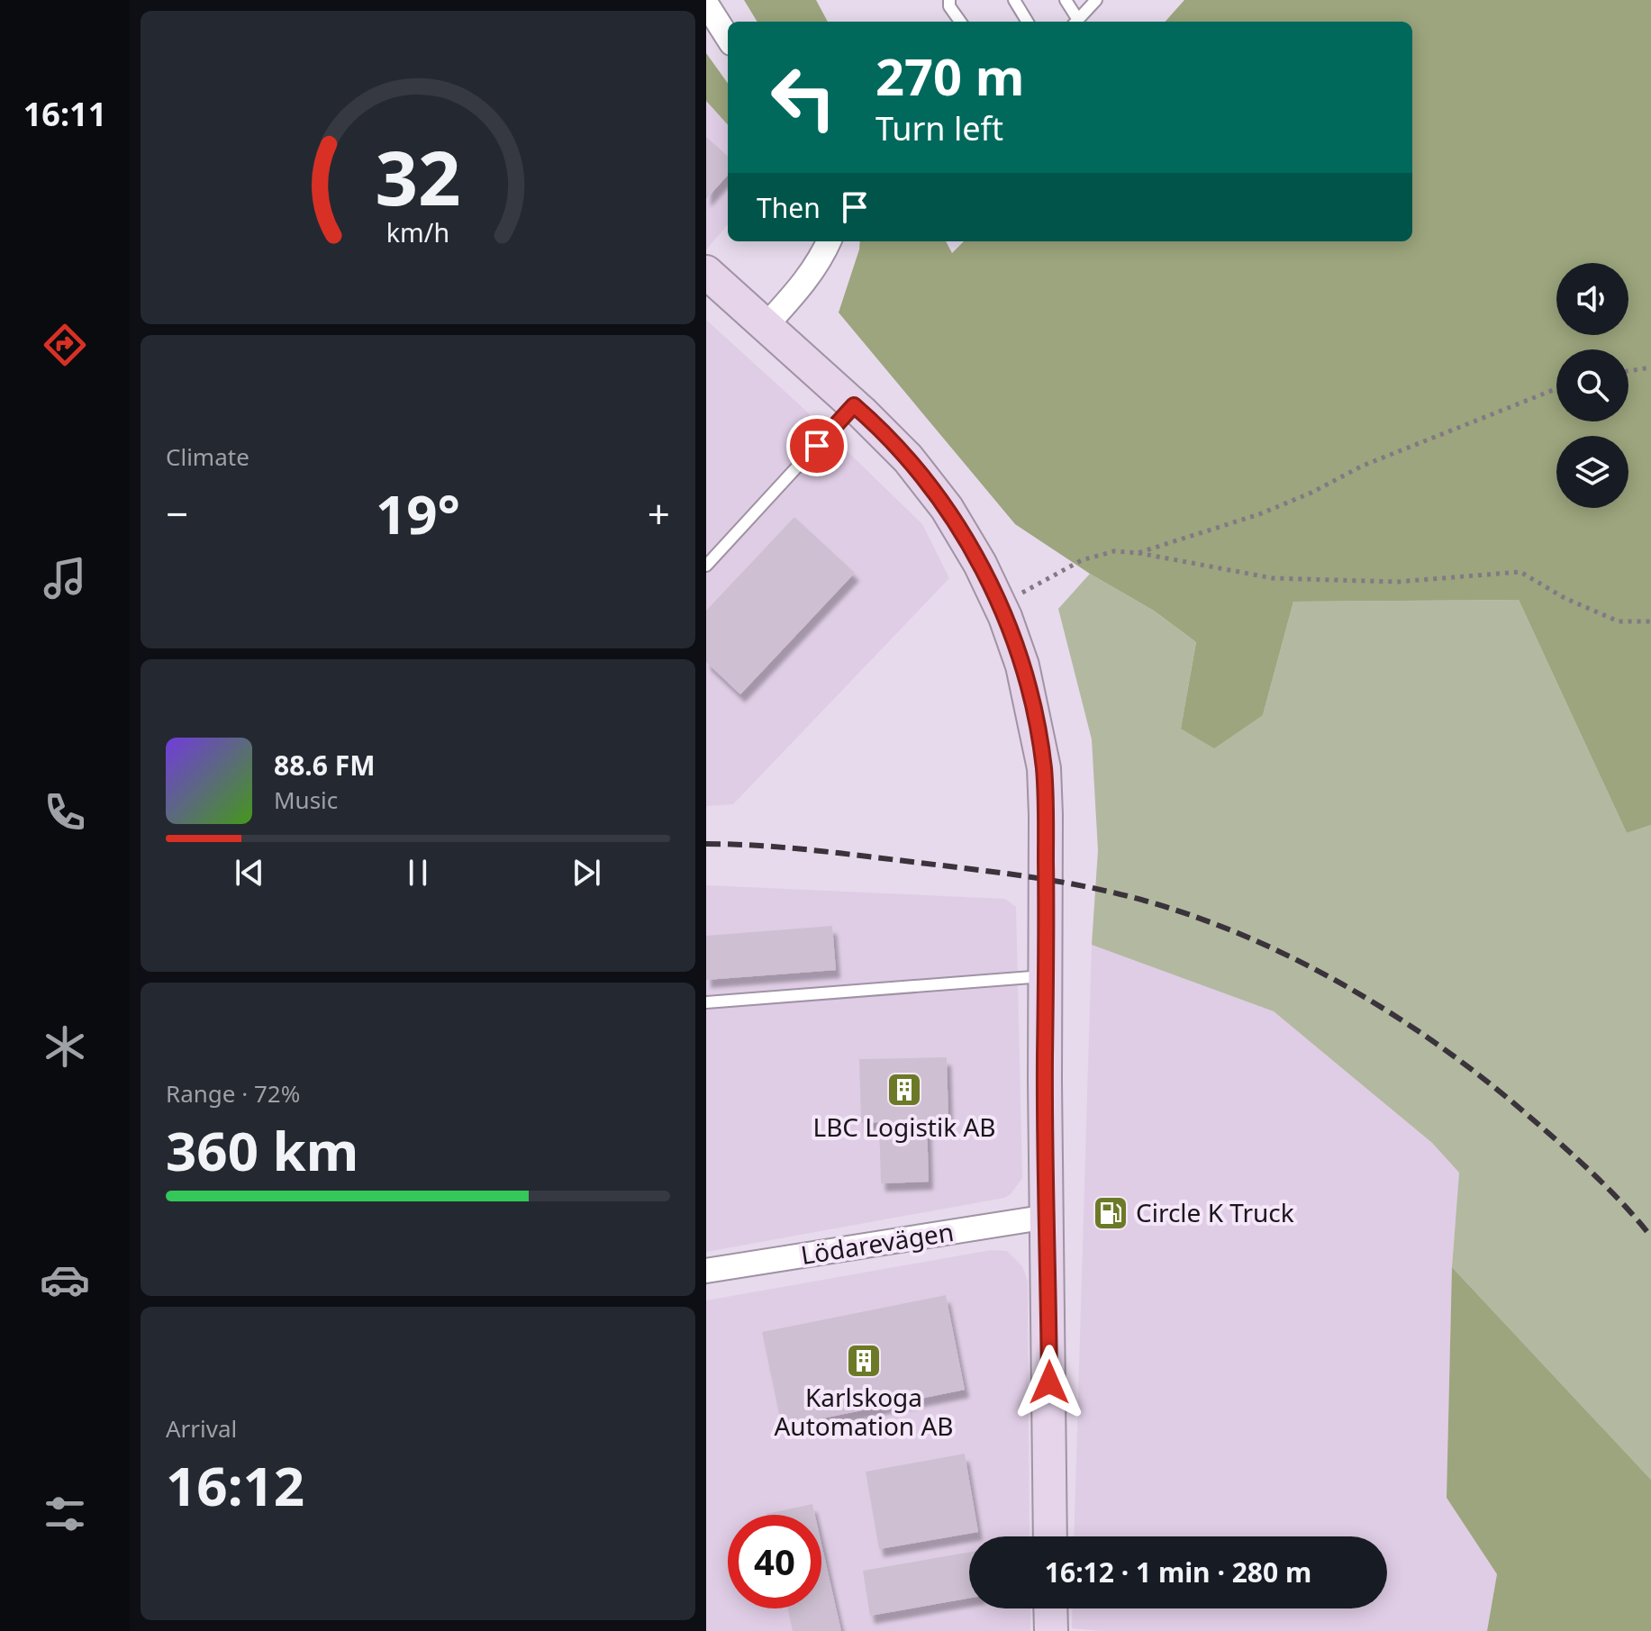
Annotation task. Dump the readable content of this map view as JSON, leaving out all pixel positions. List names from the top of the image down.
{
  "streets": {
    "street": ["Lödarevägen"]
  },
  "places": {
    "building": ["LBC Logistik AB", "Karlskoga Automation AB"],
    "fuel station": ["Circle K Truck"]
  },
  "page": {
    "tabs": "16:11",
    "turn": ["270 m", "Turn left"],
    "then": "Then",
    "tile": [
      "Climate",
      ["Range · 72%", "360 km"],
      ["Arrival", "16:12"]
    ],
    "heat": ["−", "19°", "+"],
    "song": ["88.6 FM", "Music"],
    "limit": "40",
    "trip": "16:12 · 1 min · 280 m",
    "gauge": ["32", "km/h"]
  }
}
